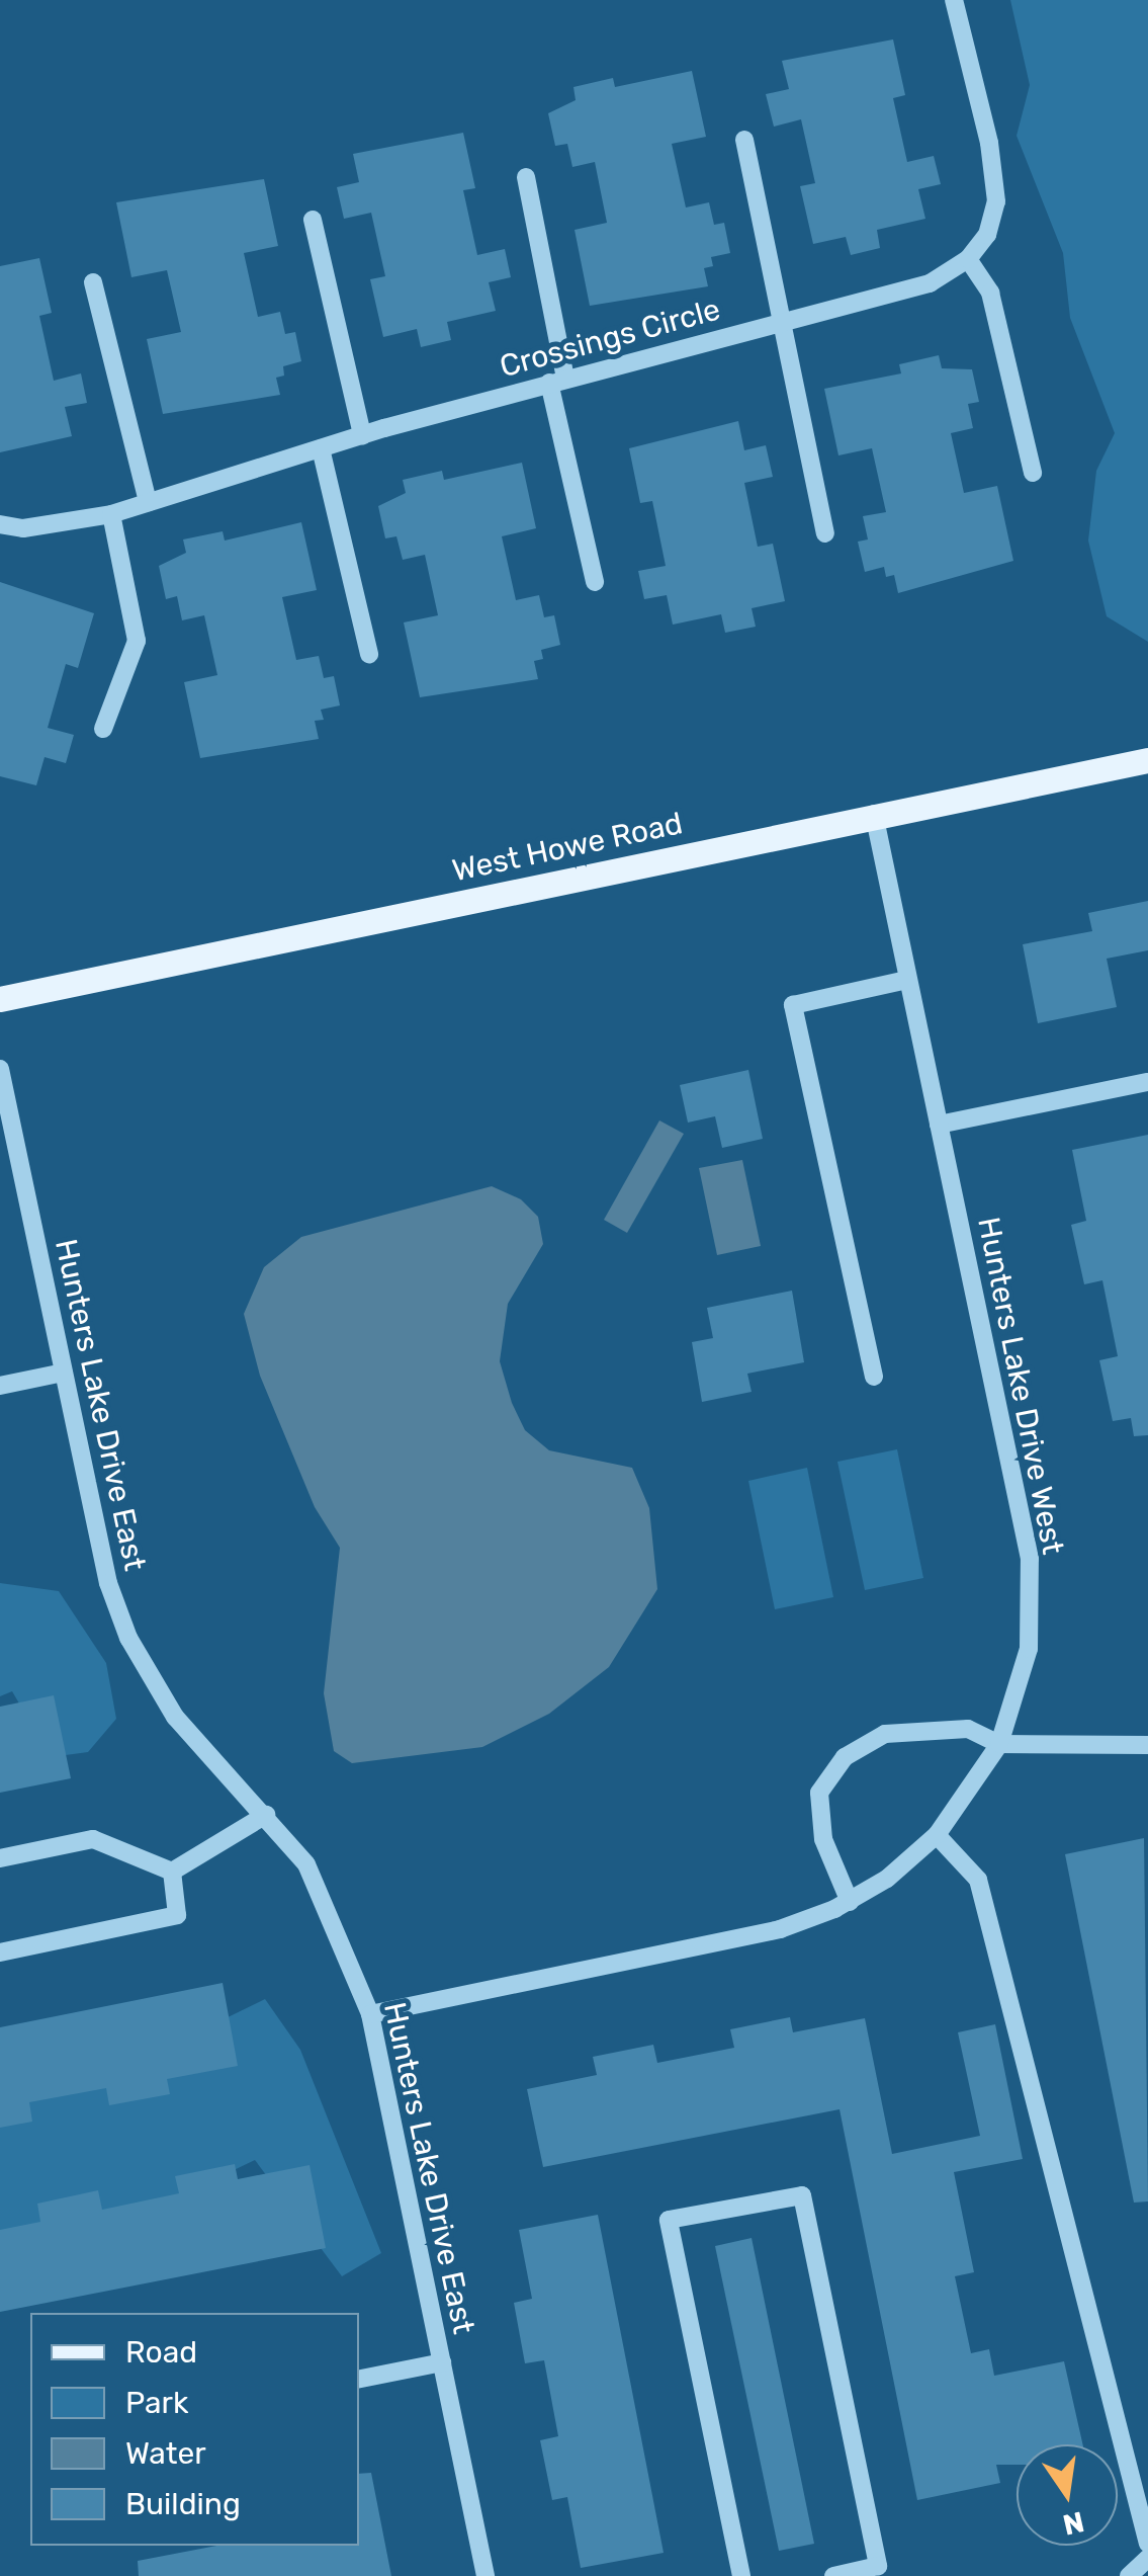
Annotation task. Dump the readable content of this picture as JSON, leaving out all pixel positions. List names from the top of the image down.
{
  "streets": {
    "main road": ["West Howe Road"],
    "street": ["Crossings Circle", "Hunters Lake Drive West", "Hunters Lake Drive East"]
  },
  "crossings": [
    ["West Howe Road", "Hunters Lake Drive West"],
    ["Hunters Lake Drive West", "Hunters Lake Drive East"]
  ],
  "legend": [
    "Road",
    "Park",
    "Water",
    "Building"
  ],
  "north": "bottom"
}
